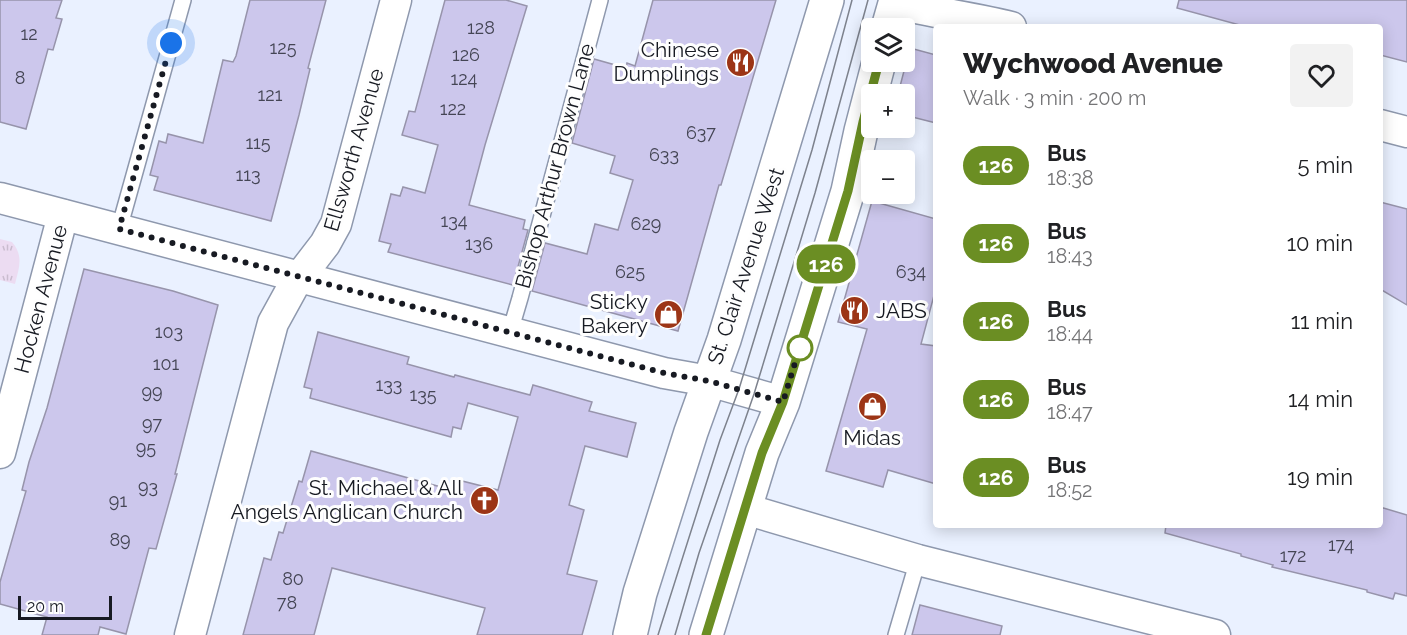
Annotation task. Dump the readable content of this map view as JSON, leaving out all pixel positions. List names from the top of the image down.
{
  "streets": {
    "main road": ["St. Clair Avenue West"],
    "street": ["Ellsworth Avenue", "Hocken Avenue"],
    "lane": ["Bishop Arthur Brown Lane"]
  },
  "places": {
    "restaurant": ["Chinese Dumplings", "JABS"],
    "shop": ["Sticky Bakery", "Midas"],
    "church": ["St. Michael & All Angels Anglican Church"]
  },
  "lines": ["bus line 126"],
  "house_numbers": [
    "128",
    "12",
    "125",
    "126",
    "8",
    "124",
    "121",
    "122",
    "637",
    "115",
    "633",
    "113",
    "134",
    "629",
    "136",
    "625",
    "634",
    "103",
    "101",
    "133",
    "99",
    "135",
    "97",
    "95",
    "93",
    "91",
    "89",
    "174",
    "172",
    "80",
    "78"
  ],
  "scale_bar": "20 m",
  "page": {
    "on_map": "126",
    "map_buttons": ["+", "−"],
    "heading": ["Wychwood Avenue", "Walk · 3 min · 200 m"],
    "list": [
      {
        "mark": "126",
        "name": "Bus",
        "note": "18:38",
        "value": "5 min"
      },
      {
        "mark": "126",
        "name": "Bus",
        "note": "18:43",
        "value": "10 min"
      },
      {
        "mark": "126",
        "name": "Bus",
        "note": "18:44",
        "value": "11 min"
      },
      {
        "mark": "126",
        "name": "Bus",
        "note": "18:47",
        "value": "14 min"
      },
      {
        "mark": "126",
        "name": "Bus",
        "note": "18:52",
        "value": "19 min"
      }
    ],
    "scale": "20 m"
  }
}
